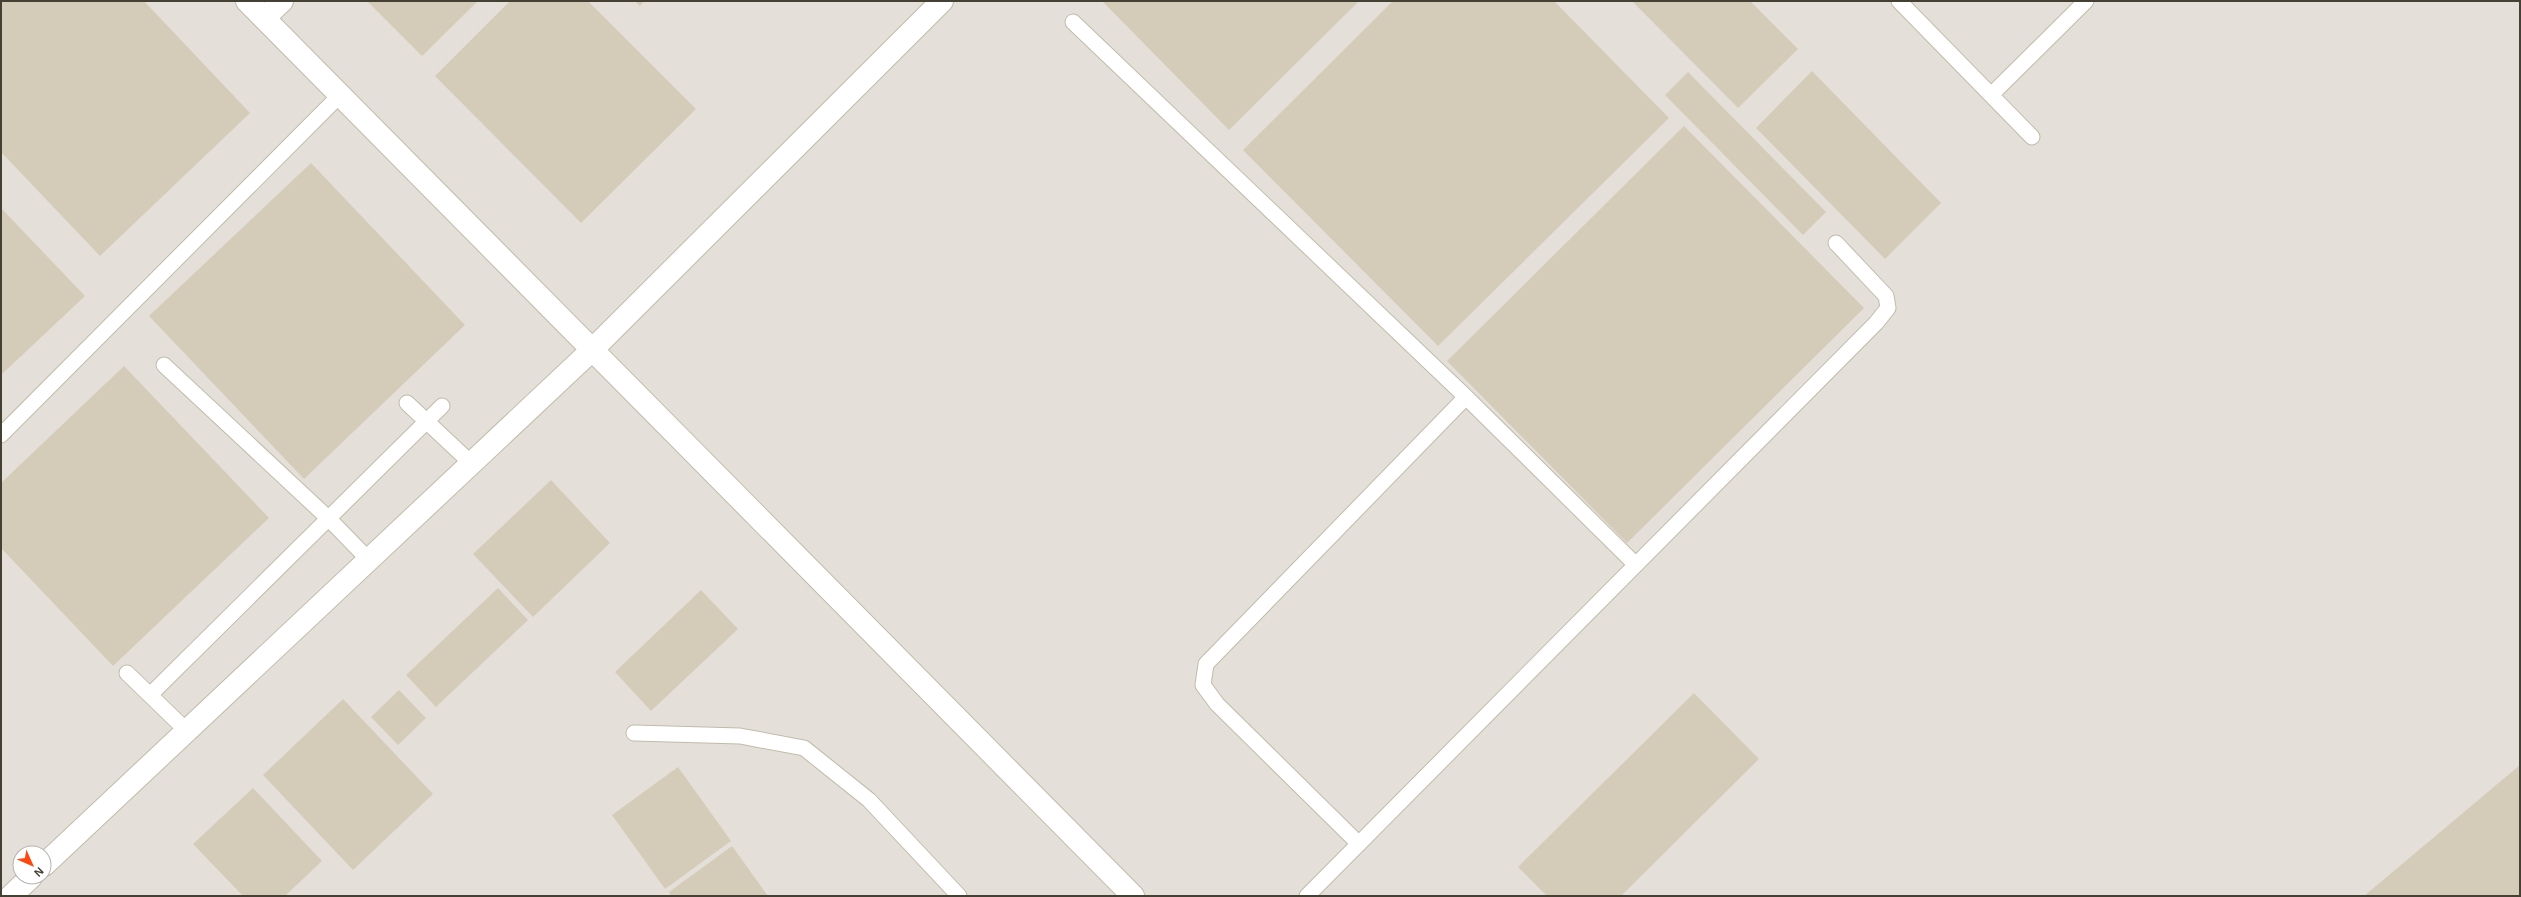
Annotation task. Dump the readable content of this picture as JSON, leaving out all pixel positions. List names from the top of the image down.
{
  "north": "bottom right"
}
